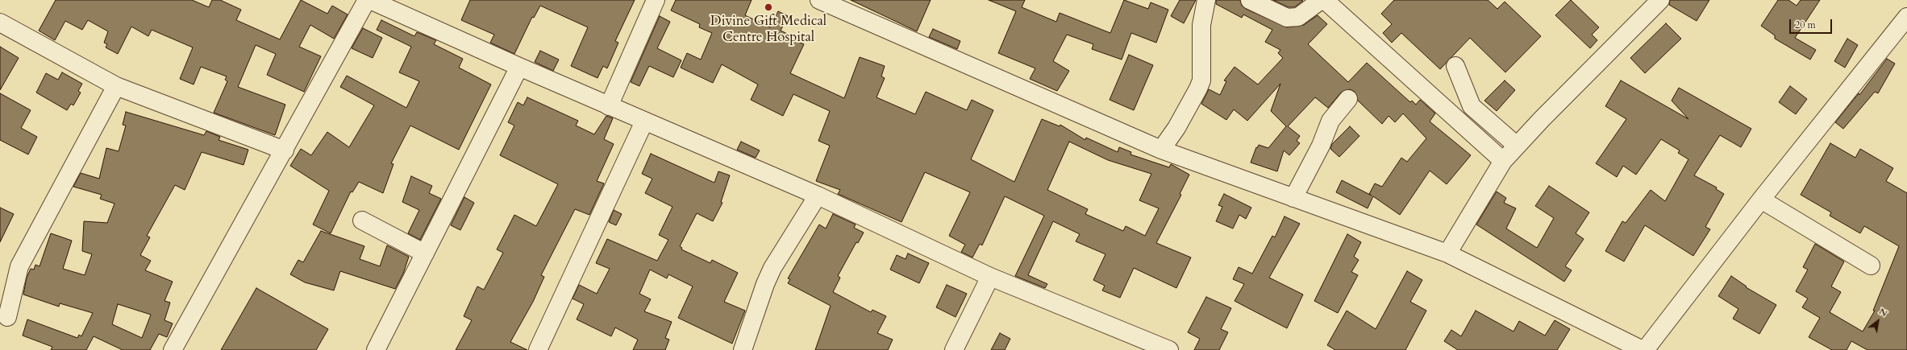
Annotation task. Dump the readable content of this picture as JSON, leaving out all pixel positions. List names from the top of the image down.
{
  "places": ["Divine Gift Medical Centre Hospital"],
  "scale_bar": "20 m",
  "north": "top right"
}
